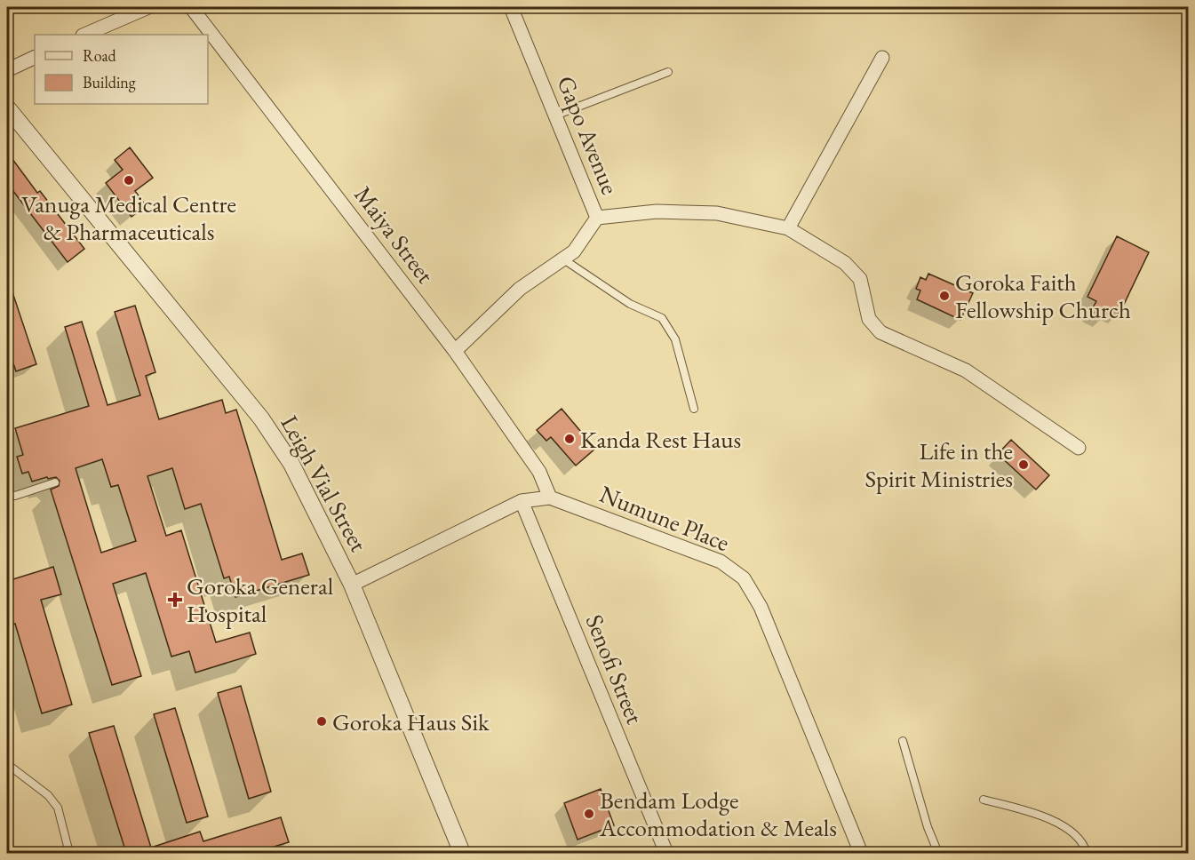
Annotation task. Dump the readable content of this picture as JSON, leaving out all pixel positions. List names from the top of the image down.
{
  "streets": {
    "street": [
      "Gapo Avenue",
      "Maiya Street",
      "Leigh Vial Street",
      "Numune Place",
      "Senofi Street"
    ]
  },
  "crossings": [
    ["Gapo Avenue", "Maiya Street"],
    ["Maiya Street", "Numune Place"],
    ["Leigh Vial Street", "Numune Place"],
    ["Numune Place", "Senofi Street"]
  ],
  "places": {
    "other": [
      "Vanuga Medical Centre & Pharmaceuticals",
      "Goroka Faith Fellowship Church",
      "Kanda Rest Haus",
      "Life in the Spirit Ministries",
      "Goroka Haus Sik",
      "Bendam Lodge Accommodation & Meals"
    ],
    "health": ["Goroka General Hospital"]
  },
  "legend": ["Road", "Building"]
}
